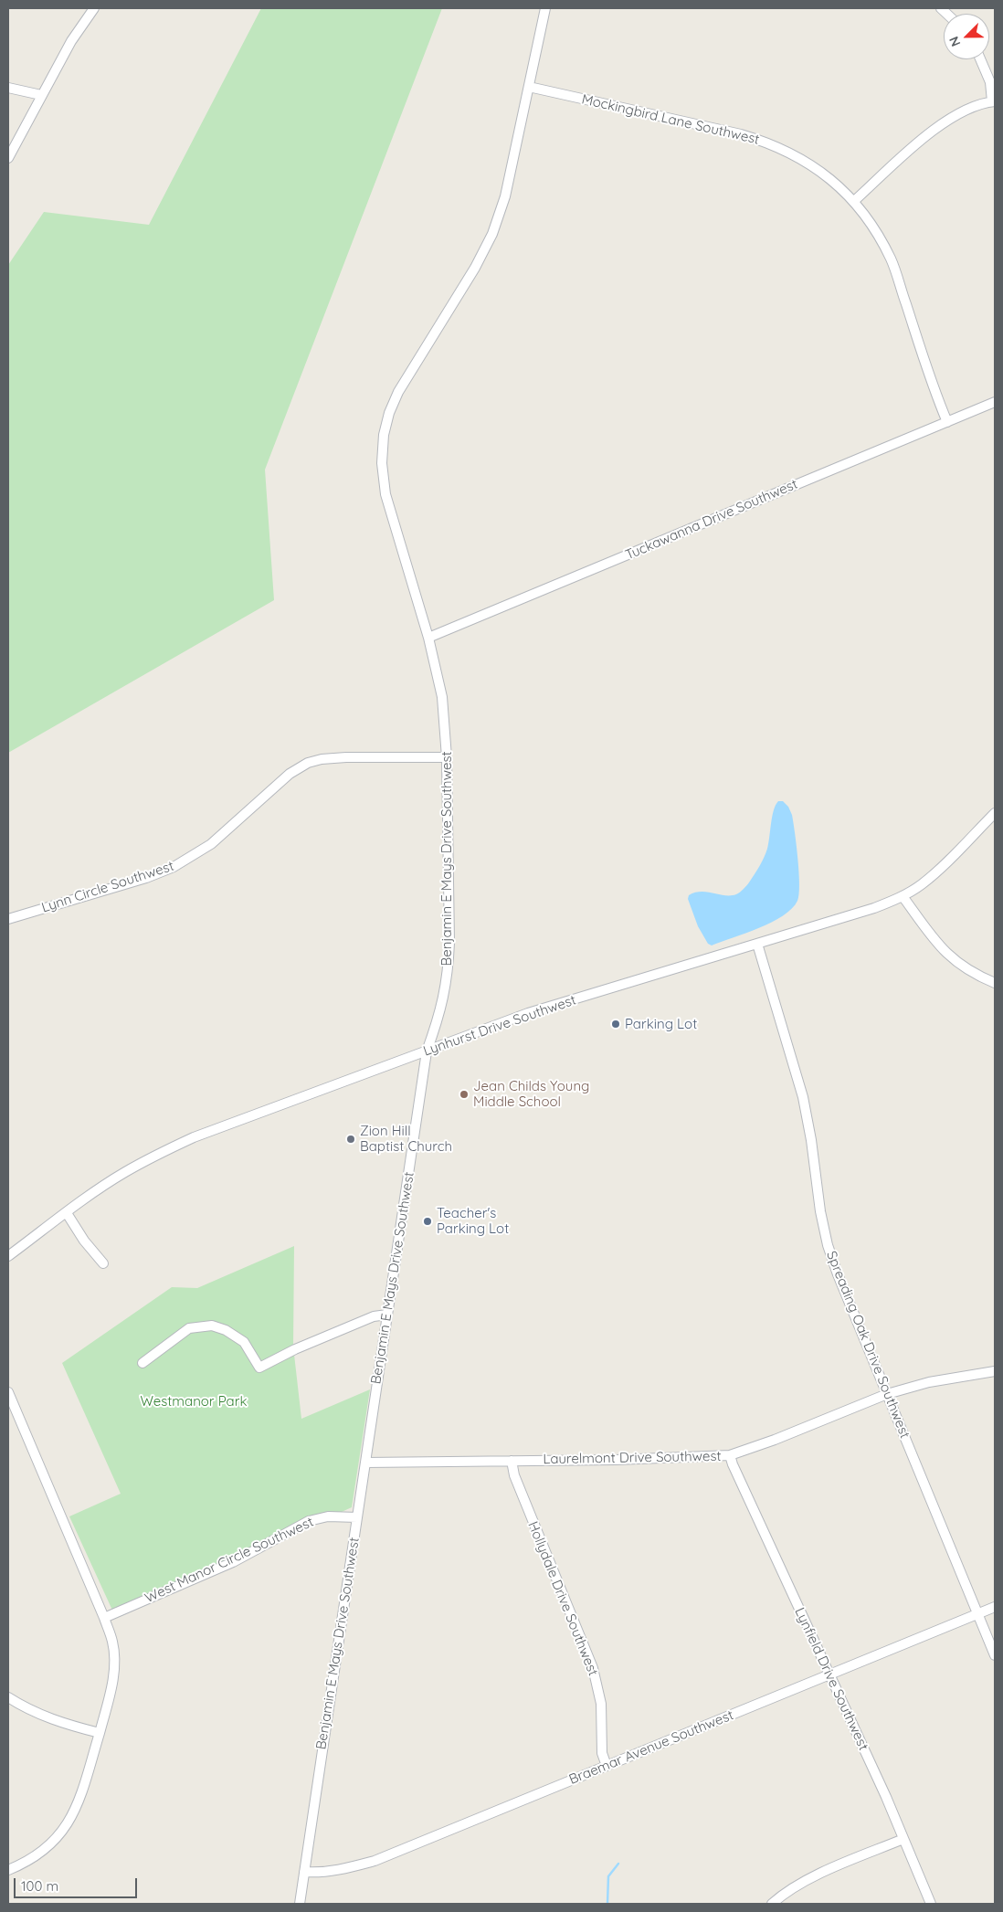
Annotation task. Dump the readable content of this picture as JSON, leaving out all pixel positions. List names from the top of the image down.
{
  "streets": {
    "street": [
      "Mockingbird Lane Southwest",
      "Tuckawanna Drive Southwest",
      "Benjamin E Mays Drive Southwest",
      "Lynn Circle Southwest",
      "Lynhurst Drive Southwest",
      "Spreading Oak Drive Southwest",
      "Laurelmont Drive Southwest",
      "West Manor Circle Southwest",
      "Hollydale Drive Southwest",
      "Lynfield Drive Southwest",
      "Braemar Avenue Southwest"
    ]
  },
  "crossings": [
    ["Mockingbird Lane Southwest", "Tuckawanna Drive Southwest"],
    ["Mockingbird Lane Southwest", "Benjamin E Mays Drive Southwest"],
    ["Tuckawanna Drive Southwest", "Benjamin E Mays Drive Southwest"],
    ["Benjamin E Mays Drive Southwest", "Lynn Circle Southwest"],
    ["Benjamin E Mays Drive Southwest", "Lynhurst Drive Southwest"],
    ["Benjamin E Mays Drive Southwest", "Laurelmont Drive Southwest"],
    ["Benjamin E Mays Drive Southwest", "West Manor Circle Southwest"],
    ["Benjamin E Mays Drive Southwest", "Braemar Avenue Southwest"],
    ["Lynhurst Drive Southwest", "Spreading Oak Drive Southwest"],
    ["Spreading Oak Drive Southwest", "Laurelmont Drive Southwest"],
    ["Spreading Oak Drive Southwest", "Braemar Avenue Southwest"],
    ["Laurelmont Drive Southwest", "Hollydale Drive Southwest"],
    ["Laurelmont Drive Southwest", "Lynfield Drive Southwest"],
    ["Hollydale Drive Southwest", "Braemar Avenue Southwest"],
    ["Lynfield Drive Southwest", "Braemar Avenue Southwest"]
  ],
  "parks": ["Westmanor Park"],
  "places": [
    "Parking Lot",
    "Jean Childs Young Middle School",
    "Zion Hill Baptist Church",
    "Teacher's Parking Lot"
  ],
  "scale_bar": "100 m",
  "north": "bottom left"
}
